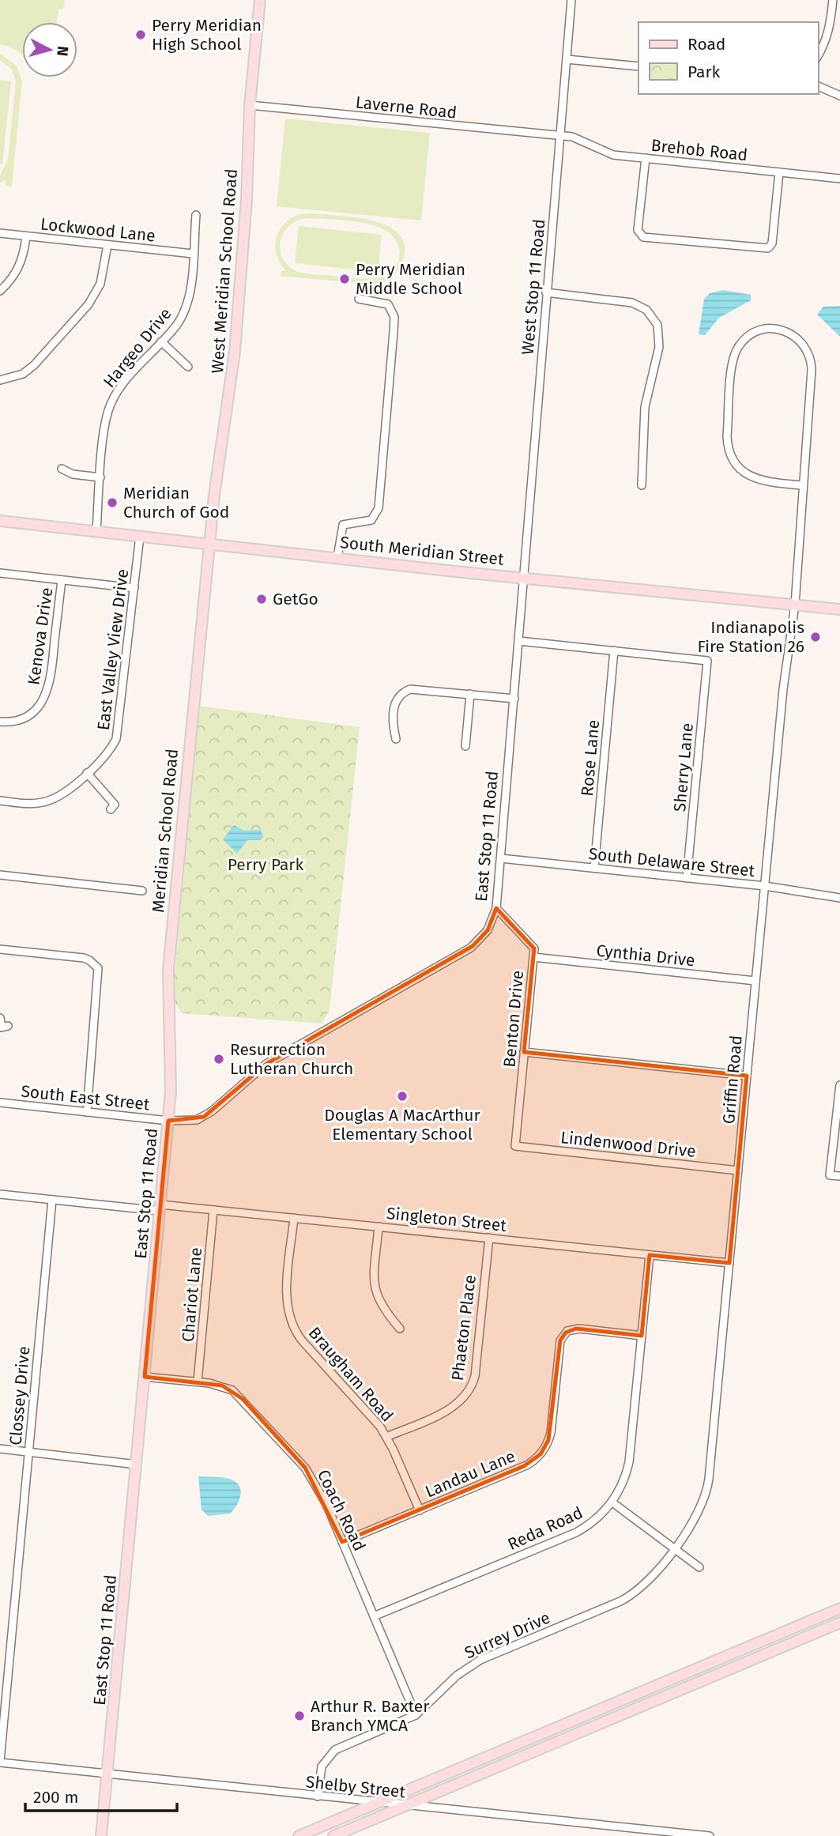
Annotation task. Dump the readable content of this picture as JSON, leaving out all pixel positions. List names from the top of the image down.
{
  "streets": {
    "main road": [
      "West Meridian School Road",
      "South Meridian Street",
      "Meridian School Road",
      "East Stop 11 Road"
    ],
    "street": [
      "Laverne Road",
      "Brehob Road",
      "Lockwood Lane",
      "West Stop 11 Road",
      "Hargeo Drive",
      "Kenova Drive",
      "East Valley View Drive",
      "Rose Lane",
      "Sherry Lane",
      "South Delaware Street",
      "Cynthia Drive",
      "Benton Drive",
      "Griffin Road",
      "South East Street",
      "Lindenwood Drive",
      "Singleton Street",
      "Chariot Lane",
      "Phaeton Place",
      "Braugham Road",
      "Clossey Drive",
      "Landau Lane",
      "Coach Road",
      "Reda Road",
      "Surrey Drive",
      "Shelby Street"
    ]
  },
  "crossings": [
    ["Laverne Road", "Brehob Road"],
    ["Laverne Road", "West Meridian School Road"],
    ["Laverne Road", "West Stop 11 Road"],
    ["Brehob Road", "West Stop 11 Road"],
    ["Lockwood Lane", "Hargeo Drive"],
    ["West Meridian School Road", "South Meridian Street"],
    ["West Meridian School Road", "Meridian School Road"],
    ["West Stop 11 Road", "South Meridian Street"],
    ["West Stop 11 Road", "East Stop 11 Road"],
    ["Hargeo Drive", "South Meridian Street"],
    ["South Meridian Street", "East Valley View Drive"],
    ["South Meridian Street", "Meridian School Road"],
    ["South Meridian Street", "East Stop 11 Road"],
    ["South Meridian Street", "Griffin Road"],
    ["Rose Lane", "Sherry Lane"],
    ["Rose Lane", "South Delaware Street"],
    ["Sherry Lane", "South Delaware Street"],
    ["Meridian School Road", "East Stop 11 Road"],
    ["Meridian School Road", "South East Street"],
    ["East Stop 11 Road", "South Delaware Street"],
    ["East Stop 11 Road", "Benton Drive"],
    ["East Stop 11 Road", "South East Street"],
    ["East Stop 11 Road", "Singleton Street"],
    ["East Stop 11 Road", "Coach Road"],
    ["East Stop 11 Road", "Shelby Street"],
    ["South Delaware Street", "Griffin Road"],
    ["Cynthia Drive", "Benton Drive"],
    ["Cynthia Drive", "Griffin Road"],
    ["Benton Drive", "Lindenwood Drive"],
    ["Griffin Road", "Lindenwood Drive"],
    ["Griffin Road", "Singleton Street"],
    ["Griffin Road", "Surrey Drive"],
    ["Singleton Street", "Chariot Lane"],
    ["Singleton Street", "Phaeton Place"],
    ["Singleton Street", "Braugham Road"],
    ["Singleton Street", "Clossey Drive"],
    ["Singleton Street", "Reda Road"],
    ["Chariot Lane", "Coach Road"],
    ["Phaeton Place", "Braugham Road"],
    ["Braugham Road", "Landau Lane"],
    ["Clossey Drive", "Shelby Street"],
    ["Landau Lane", "Coach Road"],
    ["Landau Lane", "Reda Road"],
    ["Coach Road", "Reda Road"],
    ["Coach Road", "Surrey Drive"],
    ["Surrey Drive", "Shelby Street"]
  ],
  "parks": ["Perry Park"],
  "places": [
    "Perry Meridian High School",
    "Perry Meridian Middle School",
    "Meridian Church of God",
    "GetGo",
    "Indianapolis Fire Station 26",
    "Resurrection Lutheran Church",
    "Douglas A MacArthur Elementary School",
    "Arthur R. Baxter Branch YMCA"
  ],
  "legend": ["Road", "Park"],
  "scale_bar": "200 m",
  "north": "right"
}
